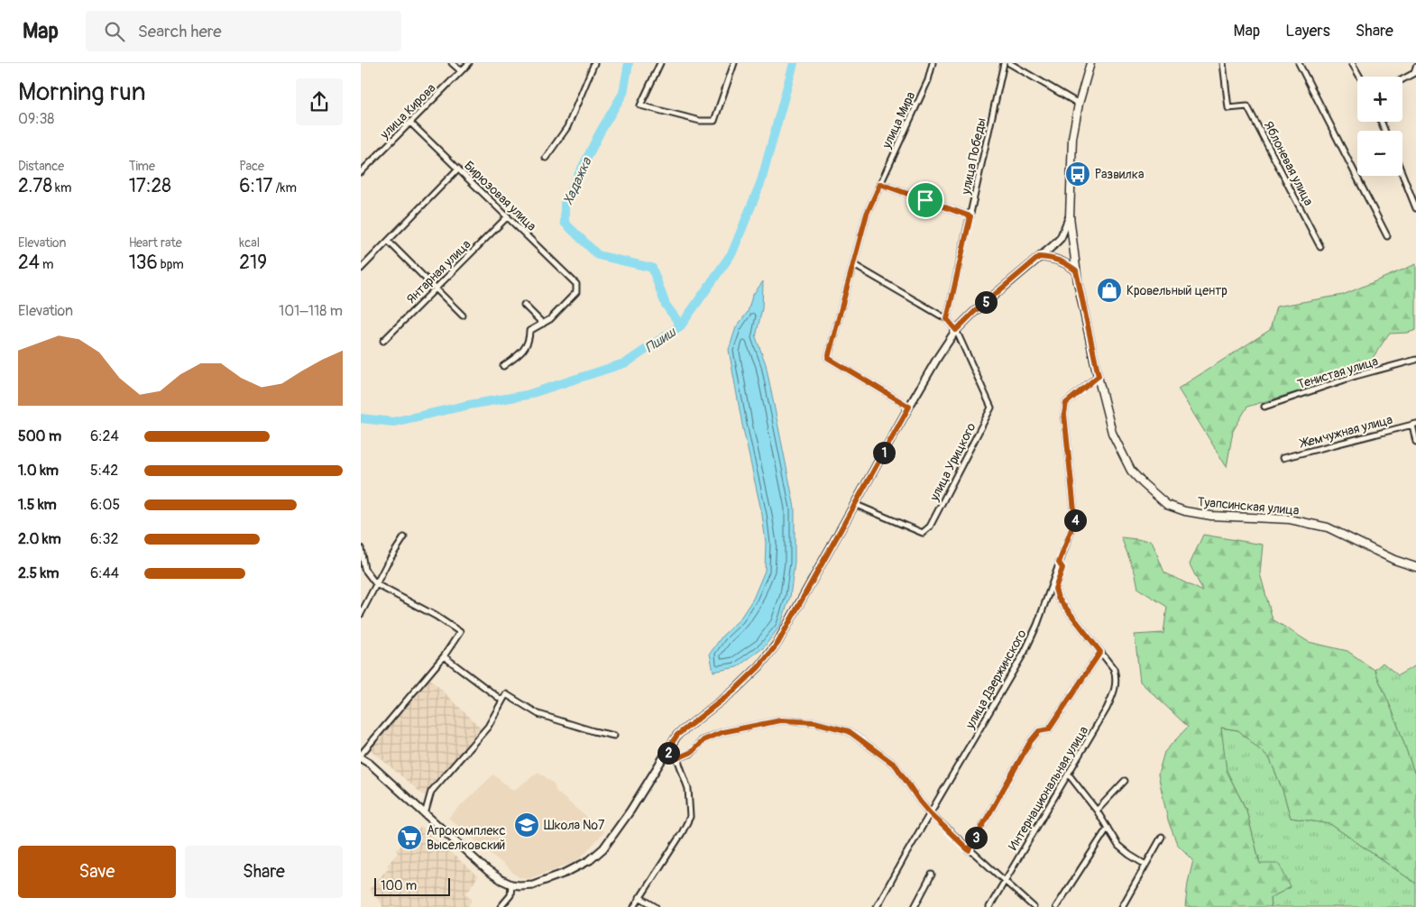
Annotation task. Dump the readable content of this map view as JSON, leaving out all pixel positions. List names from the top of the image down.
{
  "streets": {
    "main road": ["Туапсинская улица"],
    "street": [
      "улица Кирова",
      "улица Мира",
      "улица Победы",
      "Яблоневая улица",
      "Бирюзовая улица",
      "Янтарная улица",
      "Тенистая улица",
      "Жемчужная улица",
      "улица Урицкого",
      "улица Дзержинского",
      "Интернациональная улица"
    ]
  },
  "crossings": [
    ["улица Кирова", "Бирюзовая улица"],
    ["Бирюзовая улица", "Янтарная улица"],
    ["Туапсинская улица", "улица Дзержинского"]
  ],
  "water": ["Хадажка", "Пшиш"],
  "places": {
    "bus stop": ["Развилка"],
    "shop": ["Кровельный центр"],
    "school or university": ["Школа №7"],
    "supermarket": ["Агрокомплекс Выселковский"]
  },
  "scale_bar": "100 m",
  "page": {
    "header": "Map",
    "search": "Search here",
    "nav": ["Map", "Layers", "Share"],
    "heading": ["Morning run", "09:38"],
    "map_buttons": ["+", "−"],
    "stats": [
      ["Distance", "2.78 km"],
      ["Time", "17:28"],
      ["Pace", "6:17 /km"],
      ["Elevation", "24 m"],
      ["Heart rate", "136 bpm"],
      ["kcal", "219"]
    ],
    "pins": [
      "5",
      "1",
      "4",
      "2",
      "3"
    ],
    "chart": ["Elevation", "101–118 m"],
    "list": [
      {
        "name": "500 m",
        "note": "6:24"
      },
      {
        "name": "1.0 km",
        "note": "5:42"
      },
      {
        "name": "1.5 km",
        "note": "6:05"
      },
      {
        "name": "2.0 km",
        "note": "6:32"
      },
      {
        "name": "2.5 km",
        "note": "6:44"
      }
    ],
    "buttons": ["Save", "Share"],
    "scale": "100 m"
  }
}
